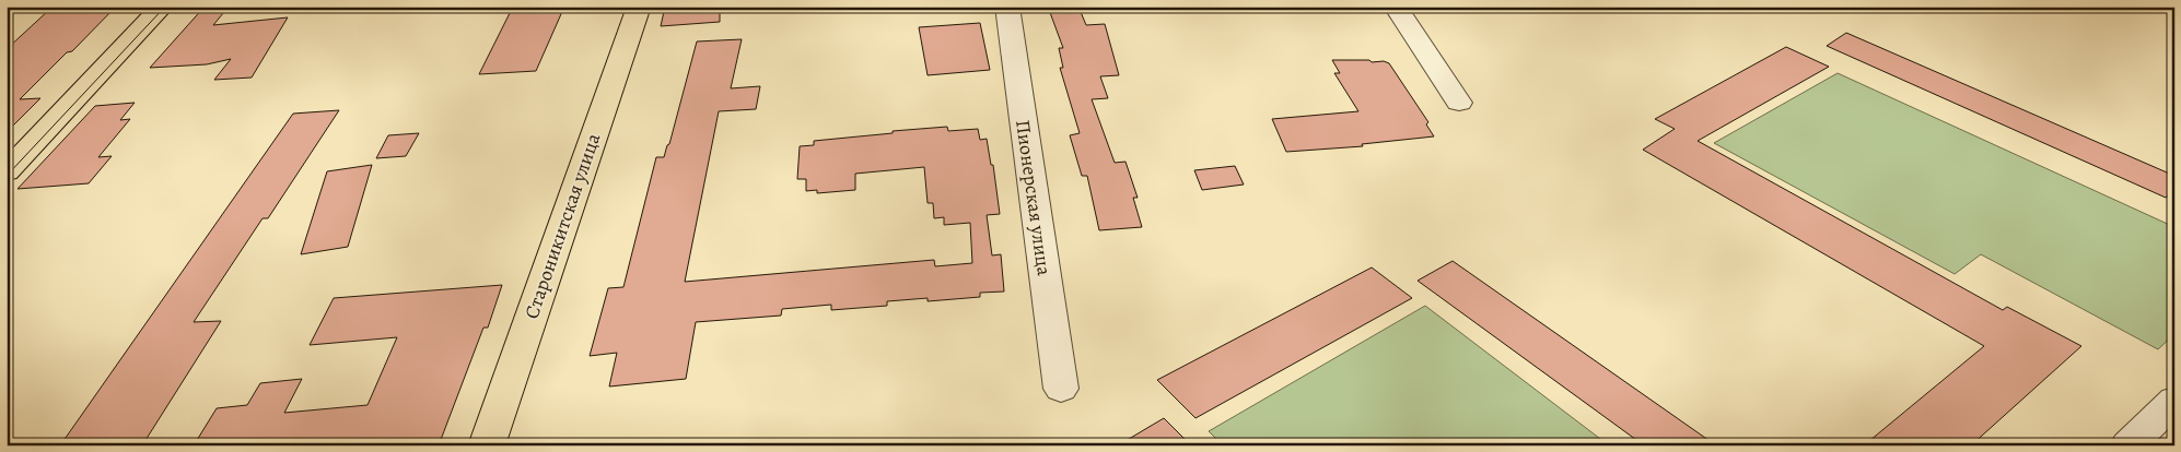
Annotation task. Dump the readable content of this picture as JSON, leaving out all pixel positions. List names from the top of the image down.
{
  "streets": {
    "main road": ["Староникитская улица"],
    "street": ["Пионерская улица"]
  }
}
